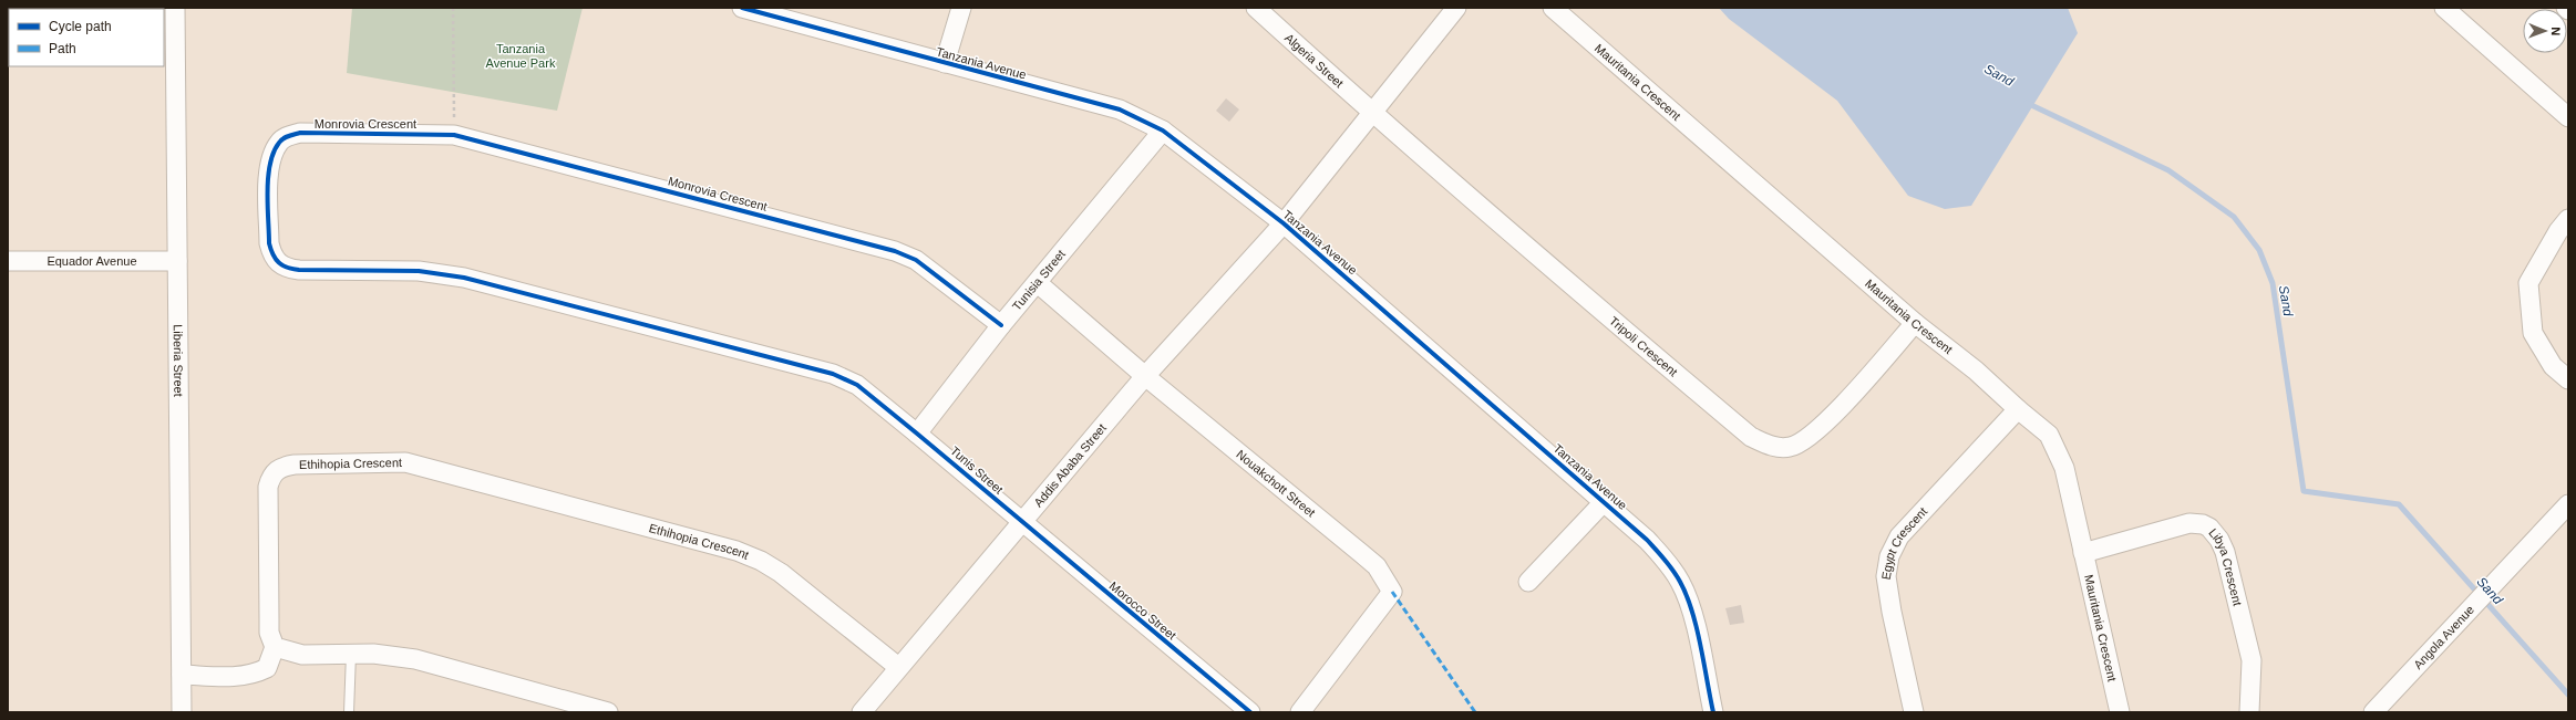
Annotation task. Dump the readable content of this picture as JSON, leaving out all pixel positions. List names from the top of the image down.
{
  "streets": {
    "street": [
      "Algeria Street",
      "Tanzania Avenue",
      "Mauritania Crescent",
      "Monrovia Crescent",
      "Equador Avenue",
      "Tunisia Street",
      "Tripoli Crescent",
      "Liberia Street",
      "Ethihopia Crescent",
      "Addis Ababa Street",
      "Tunis Street",
      "Nouakchott Street",
      "Egypt Crescent",
      "Libya Crescent",
      "Morocco Street",
      "Angola Avenue"
    ]
  },
  "crossings": [
    ["Algeria Street", "Tripoli Crescent"],
    ["Tanzania Avenue", "Tunisia Street"],
    ["Tanzania Avenue", "Addis Ababa Street"],
    ["Mauritania Crescent", "Tripoli Crescent"],
    ["Mauritania Crescent", "Egypt Crescent"],
    ["Mauritania Crescent", "Libya Crescent"],
    ["Monrovia Crescent", "Tunisia Street"],
    ["Monrovia Crescent", "Tunis Street"],
    ["Equador Avenue", "Liberia Street"],
    ["Tunisia Street", "Tunis Street"],
    ["Tunisia Street", "Nouakchott Street"],
    ["Ethihopia Crescent", "Addis Ababa Street"],
    ["Addis Ababa Street", "Tunis Street"],
    ["Addis Ababa Street", "Nouakchott Street"],
    ["Addis Ababa Street", "Morocco Street"],
    ["Tunis Street", "Morocco Street"]
  ],
  "water": ["Sand"],
  "parks": ["Tanzania Avenue Park"],
  "legend": ["Cycle path", "Path"],
  "north": "right"
}
